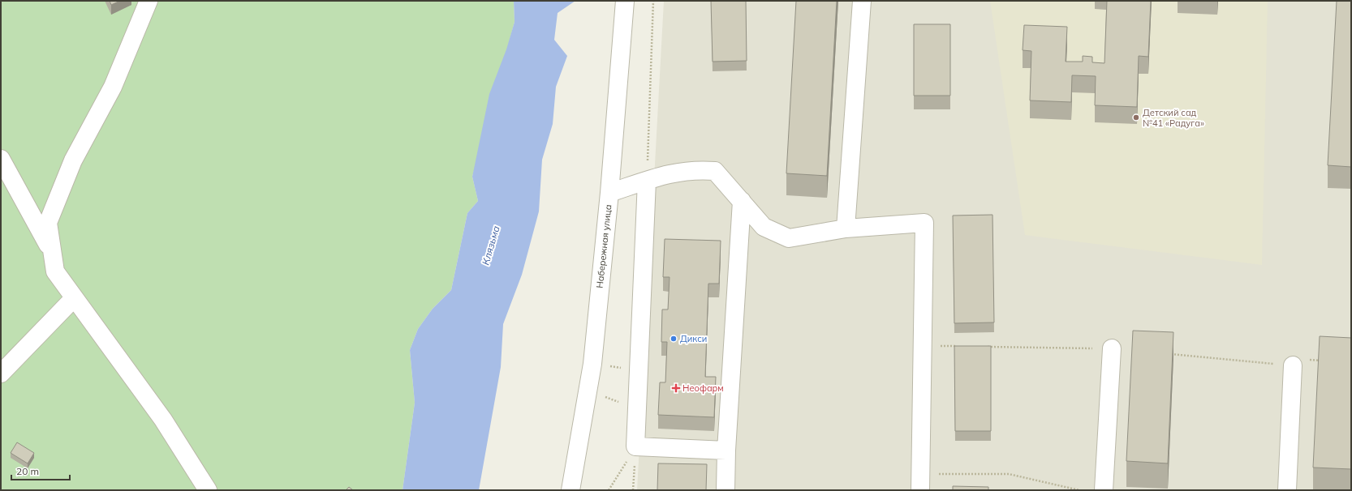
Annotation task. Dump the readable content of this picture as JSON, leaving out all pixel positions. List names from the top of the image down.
{
  "streets": {
    "street": ["Набережная улица"]
  },
  "water": ["Клязьма"],
  "places": {
    "other": ["Детский сад №41 «Радуга»", "Дикси"],
    "health": ["Неофарм"]
  },
  "scale_bar": "20 m"
}
